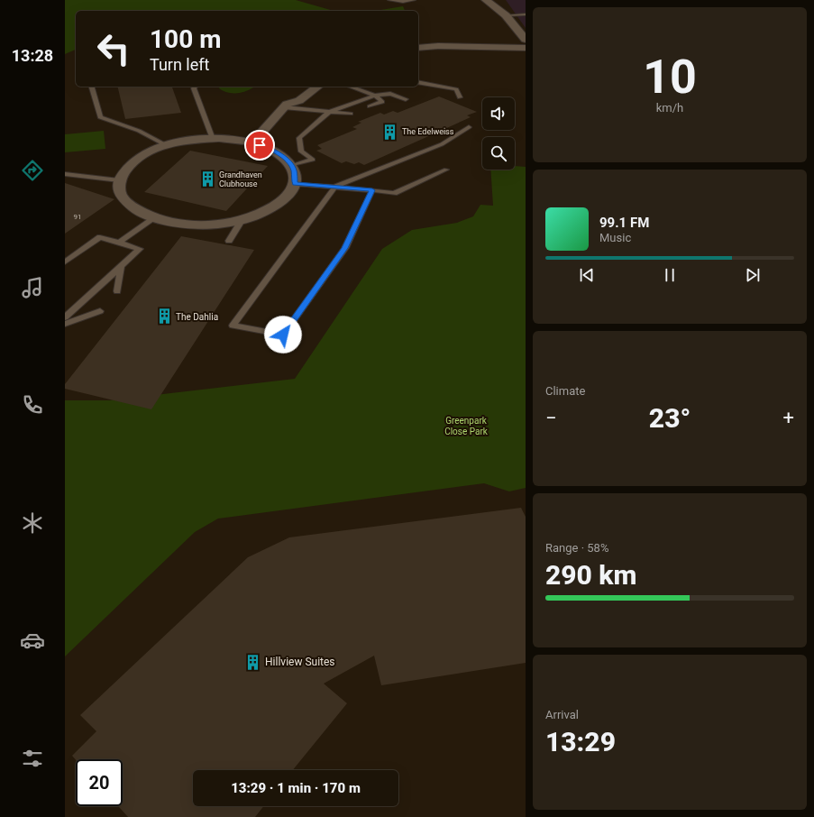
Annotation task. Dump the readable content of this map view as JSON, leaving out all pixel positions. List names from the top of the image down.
{
  "parks": ["Greenpark Close Park"],
  "places": {
    "building": [
      "The Edelweiss",
      "Grandhaven Clubhouse",
      "The Dahlia",
      "Hillview Suites"
    ]
  },
  "house_numbers": ["91"],
  "page": {
    "tabs": "13:28",
    "tile": [
      ["10", "km/h"],
      "Climate",
      ["Range · 58%", "290 km"],
      ["Arrival", "13:29"]
    ],
    "turn": ["100 m", "Turn left"],
    "song": ["99.1 FM", "Music"],
    "heat": ["−", "23°", "+"],
    "limit": "20",
    "trip": "13:29 · 1 min · 170 m"
  }
}
